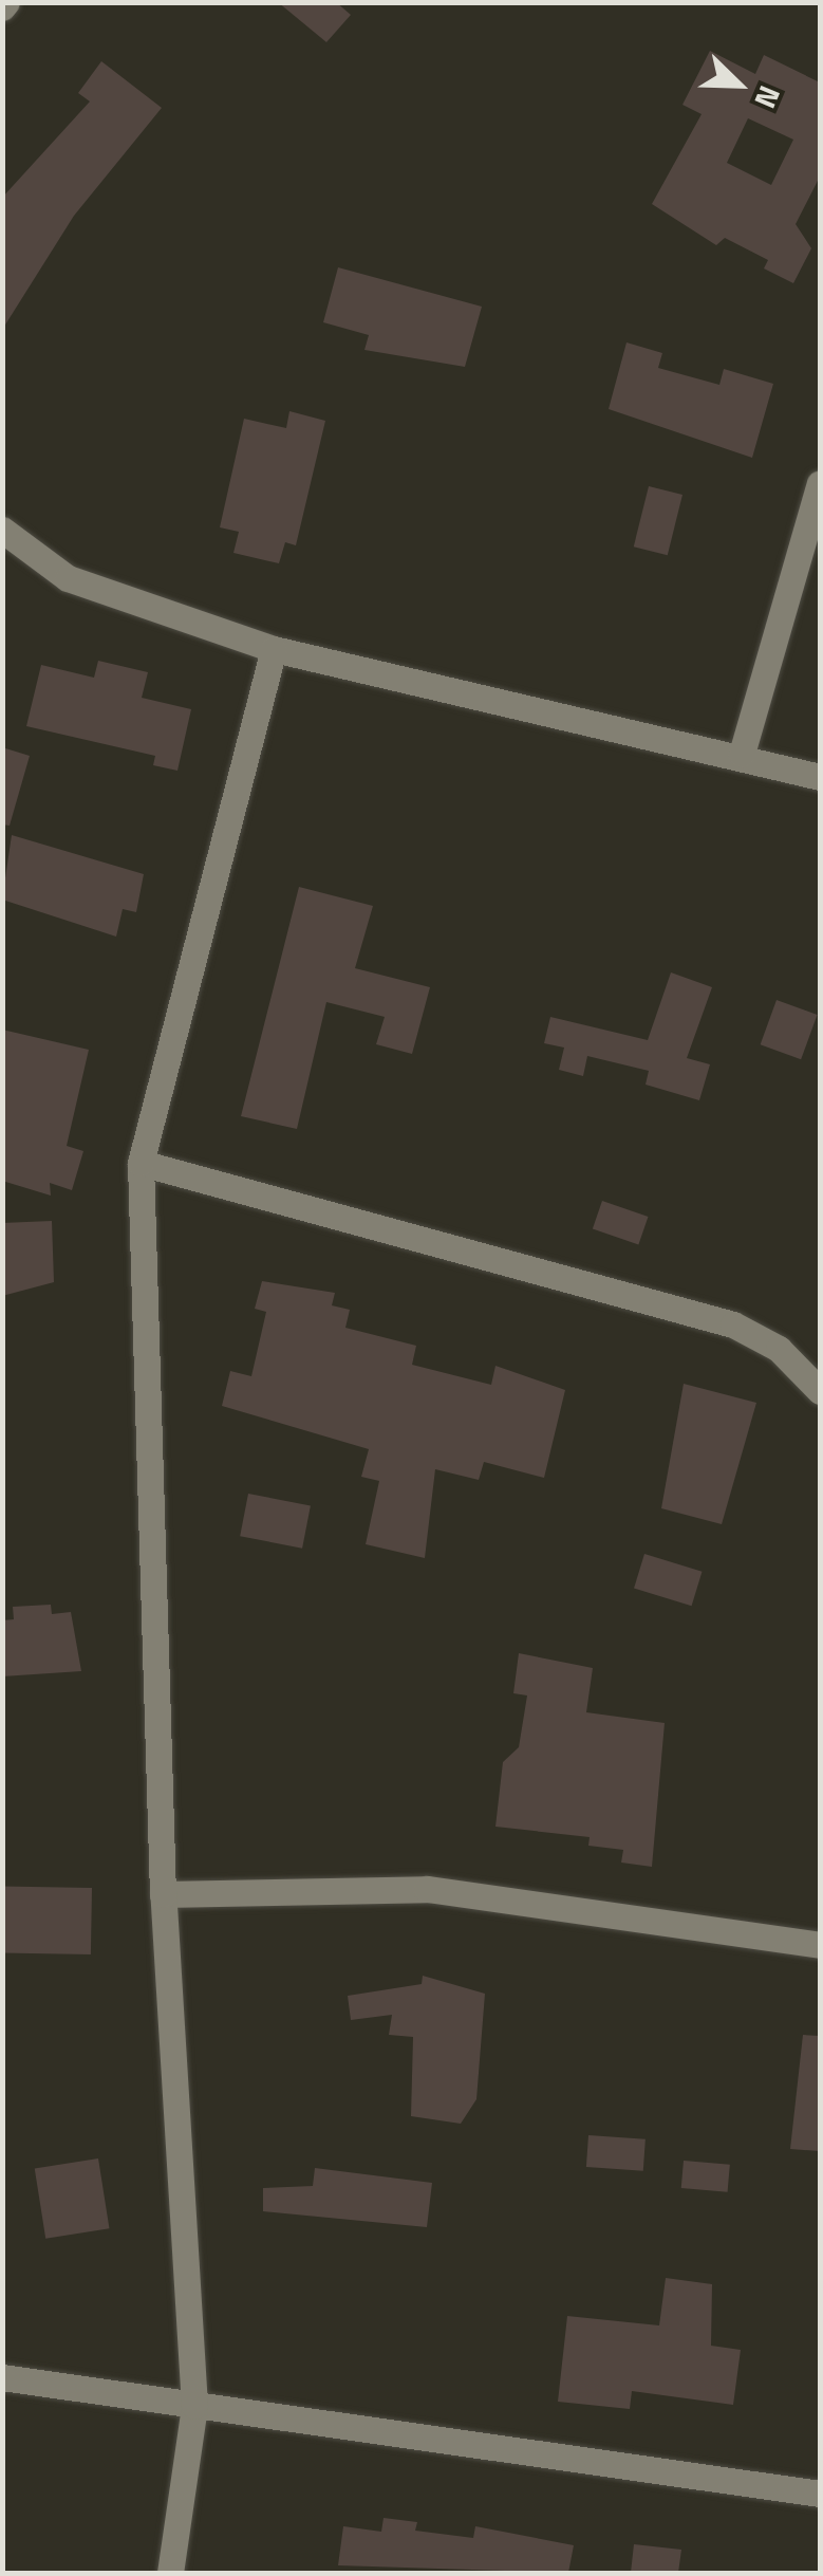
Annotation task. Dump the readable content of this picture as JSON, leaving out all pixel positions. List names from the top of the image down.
{
  "north": "bottom right"
}
